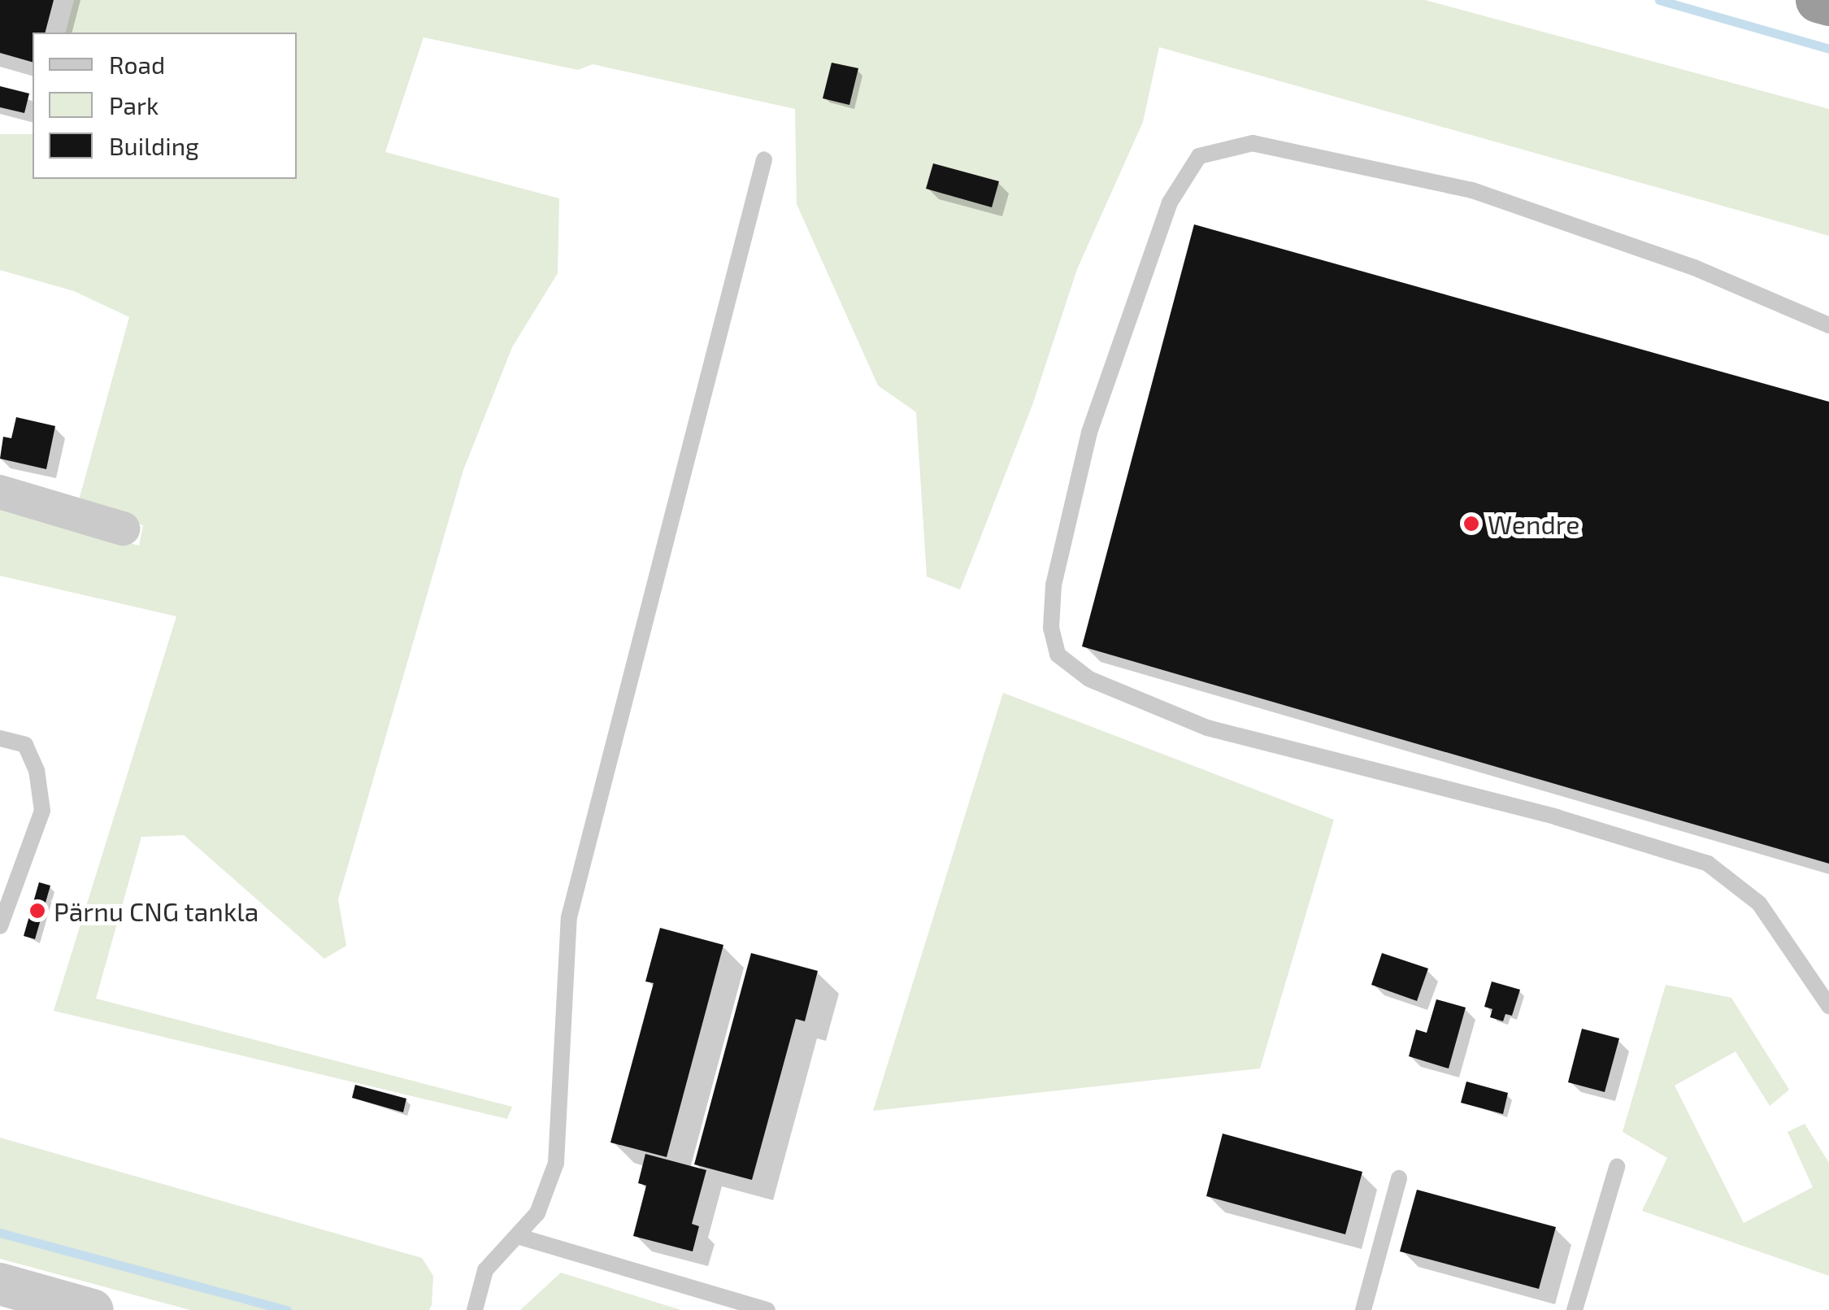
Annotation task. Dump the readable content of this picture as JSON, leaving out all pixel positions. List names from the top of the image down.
{
  "places": ["Wendre", "Pärnu CNG tankla"],
  "legend": ["Road", "Park", "Building"]
}
